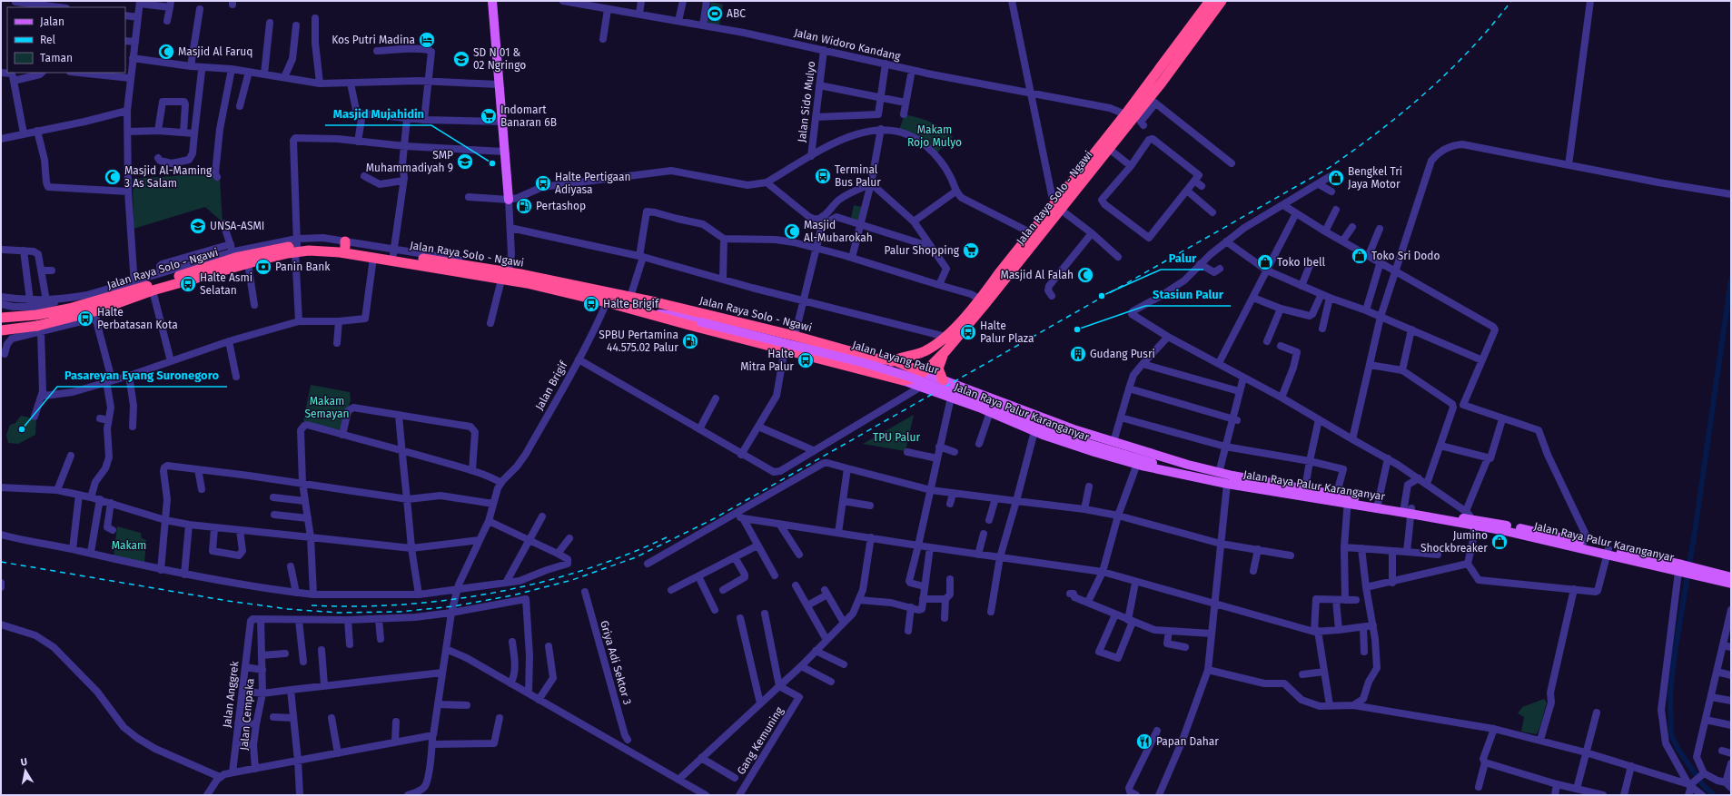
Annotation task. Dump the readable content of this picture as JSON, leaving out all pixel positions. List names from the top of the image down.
{
  "streets": {
    "highway": ["Jalan Raya Solo - Ngawi"],
    "main road": ["Jalan Layang Palur", "Jalan Raya Palur Karanganyar"],
    "street": [
      "Jalan Widoro Kandang",
      "Jalan Sido Mulyo",
      "Jalan Brigif",
      "Griya Adi Sektor 3",
      "Jalan Anggrek",
      "Jalan Cempaka",
      "Gang Kemuning"
    ]
  },
  "crossings": [
    ["Jalan Widoro Kandang", "Jalan Sido Mulyo"],
    ["Jalan Widoro Kandang", "Jalan Raya Solo - Ngawi"],
    ["Jalan Raya Solo - Ngawi", "Jalan Layang Palur"],
    ["Jalan Raya Solo - Ngawi", "Jalan Brigif"],
    ["Jalan Raya Solo - Ngawi", "Jalan Raya Palur Karanganyar"],
    ["Jalan Layang Palur", "Jalan Raya Palur Karanganyar"],
    ["Jalan Anggrek", "Jalan Cempaka"]
  ],
  "parks": [
    "Makam Rojo Mulyo",
    "Makam Semayan",
    "TPU Palur",
    "Makam"
  ],
  "places": {
    "sports": ["ABC"],
    "hotel": ["Kos Putri Madina"],
    "mosque": [
      "Masjid Al Faruq",
      "Masjid Al-Maming 3 As Salam",
      "Masjid Al-Mubarokah",
      "Masjid Al Falah"
    ],
    "school or university": ["SD N 01 & 02 Ngringo", "SMP Muhammadiyah 9", "UNSA-ASMI"],
    "supermarket": ["Indomart Banaran 6B", "Palur Shopping"],
    "other": [
      "Masjid Mujahidin",
      "Palur",
      "Stasiun Palur",
      "Pasareyan Eyang Suronegoro"
    ],
    "bus stop": [
      "Terminal Bus Palur",
      "Halte Pertigaan Adiyasa",
      "Halte Asmi Selatan",
      "Halte Brigif",
      "Halte Perbatasan Kota",
      "Halte Palur Plaza",
      "Halte Mitra Palur"
    ],
    "shop": [
      "Bengkel Tri Jaya Motor",
      "Toko Sri Dodo",
      "Toko Ibell",
      "Jumino Shockbreaker"
    ],
    "fuel station": ["Pertashop", "SPBU Pertamina 44.575.02 Palur"],
    "bank": ["Panin Bank"],
    "building": ["Gudang Pusri"],
    "restaurant": ["Papan Dahar"]
  },
  "legend": ["Jalan", "Rel", "Taman"],
  "north": "top"
}
